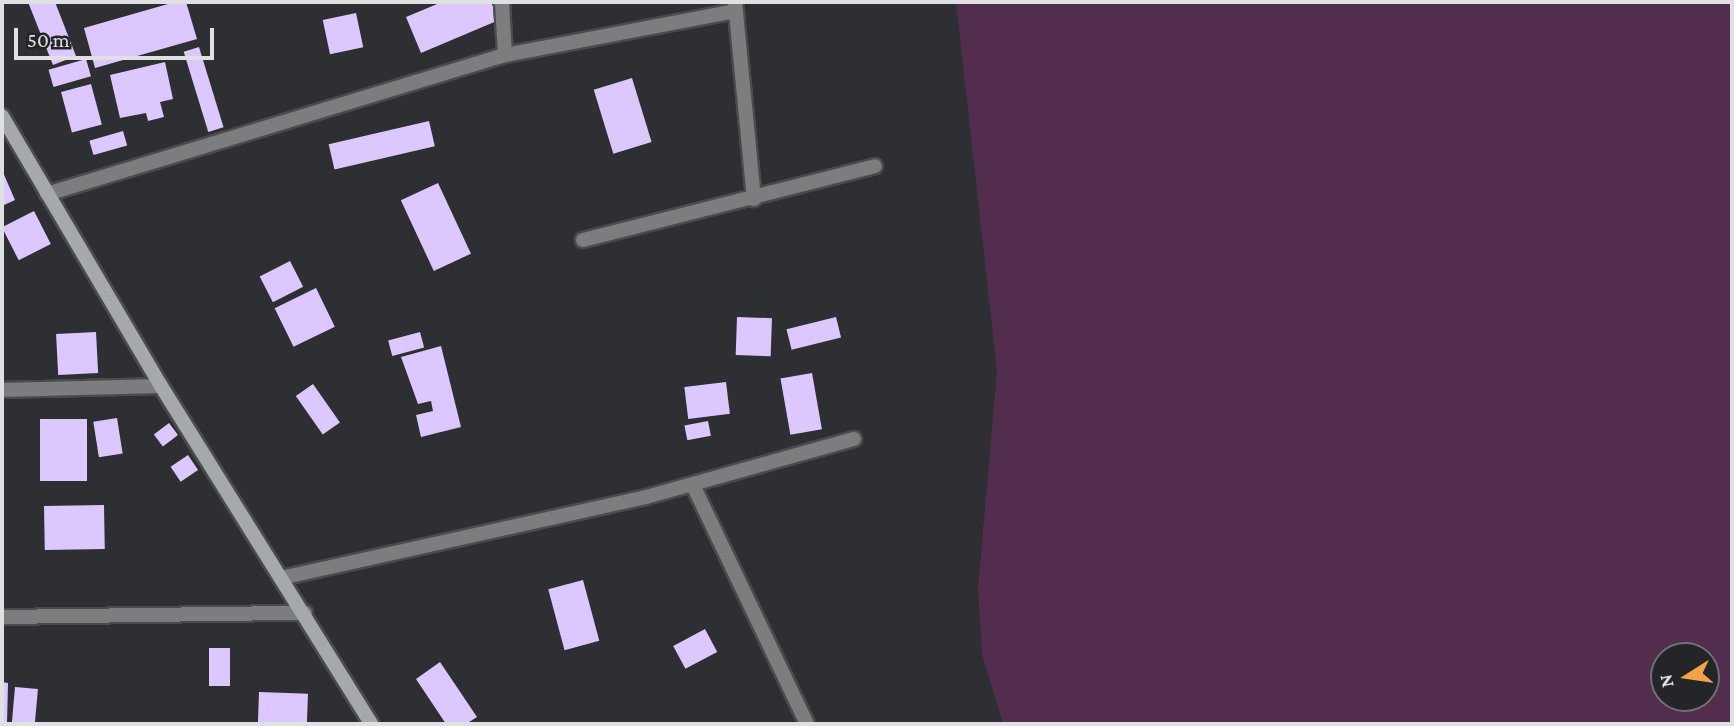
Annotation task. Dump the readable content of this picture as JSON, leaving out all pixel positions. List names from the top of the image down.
{
  "scale_bar": "50 m",
  "north": "left"
}
